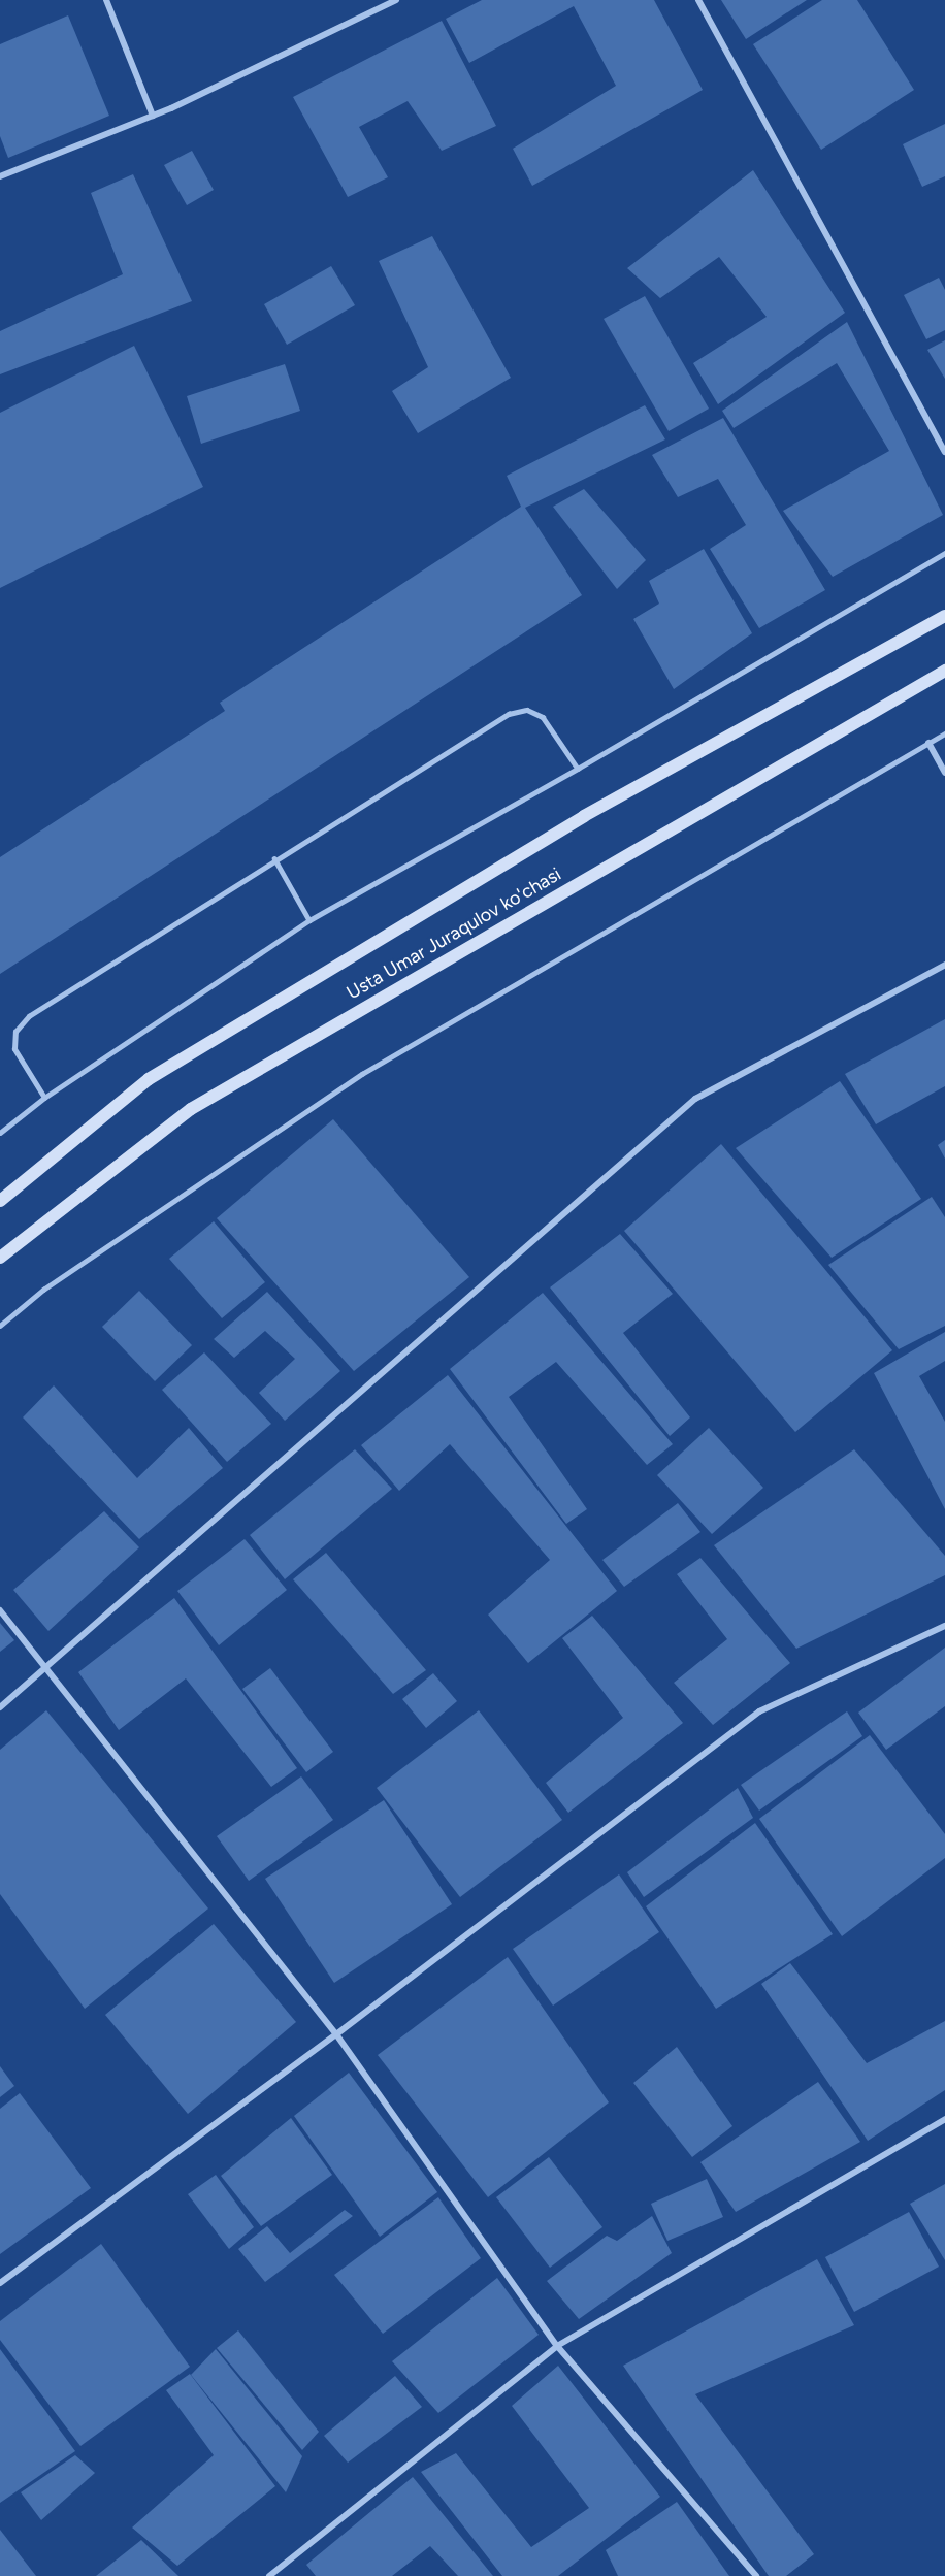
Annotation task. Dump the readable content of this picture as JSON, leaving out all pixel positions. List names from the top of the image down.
{
  "streets": {
    "main road": ["Usta Umar Juraqulov ko'chasi"]
  }
}
